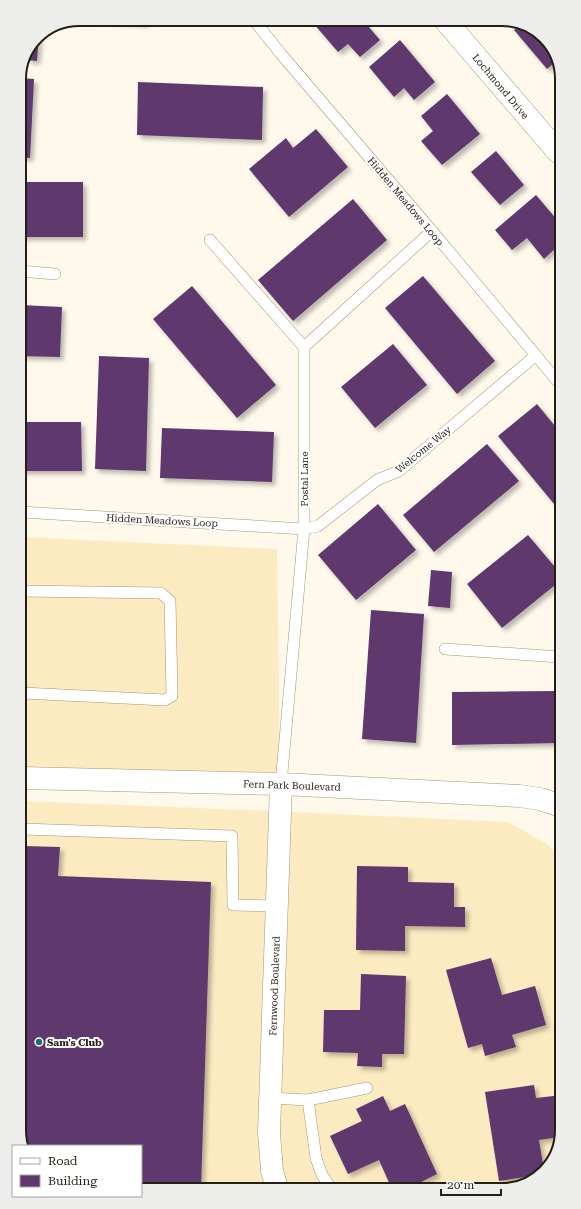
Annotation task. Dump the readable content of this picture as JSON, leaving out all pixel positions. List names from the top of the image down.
{
  "streets": {
    "street": ["Lochmond Drive", "Fern Park Boulevard", "Fernwood Boulevard"],
    "lane": ["Hidden Meadows Loop", "Welcome Way", "Postal Lane"]
  },
  "crossings": [
    ["Hidden Meadows Loop", "Welcome Way"],
    ["Hidden Meadows Loop", "Postal Lane"],
    ["Welcome Way", "Postal Lane"],
    ["Postal Lane", "Fern Park Boulevard"],
    ["Postal Lane", "Fernwood Boulevard"],
    ["Fern Park Boulevard", "Fernwood Boulevard"]
  ],
  "places": ["Sam's Club"],
  "legend": ["Road", "Building"],
  "scale_bar": "20 m"
}
